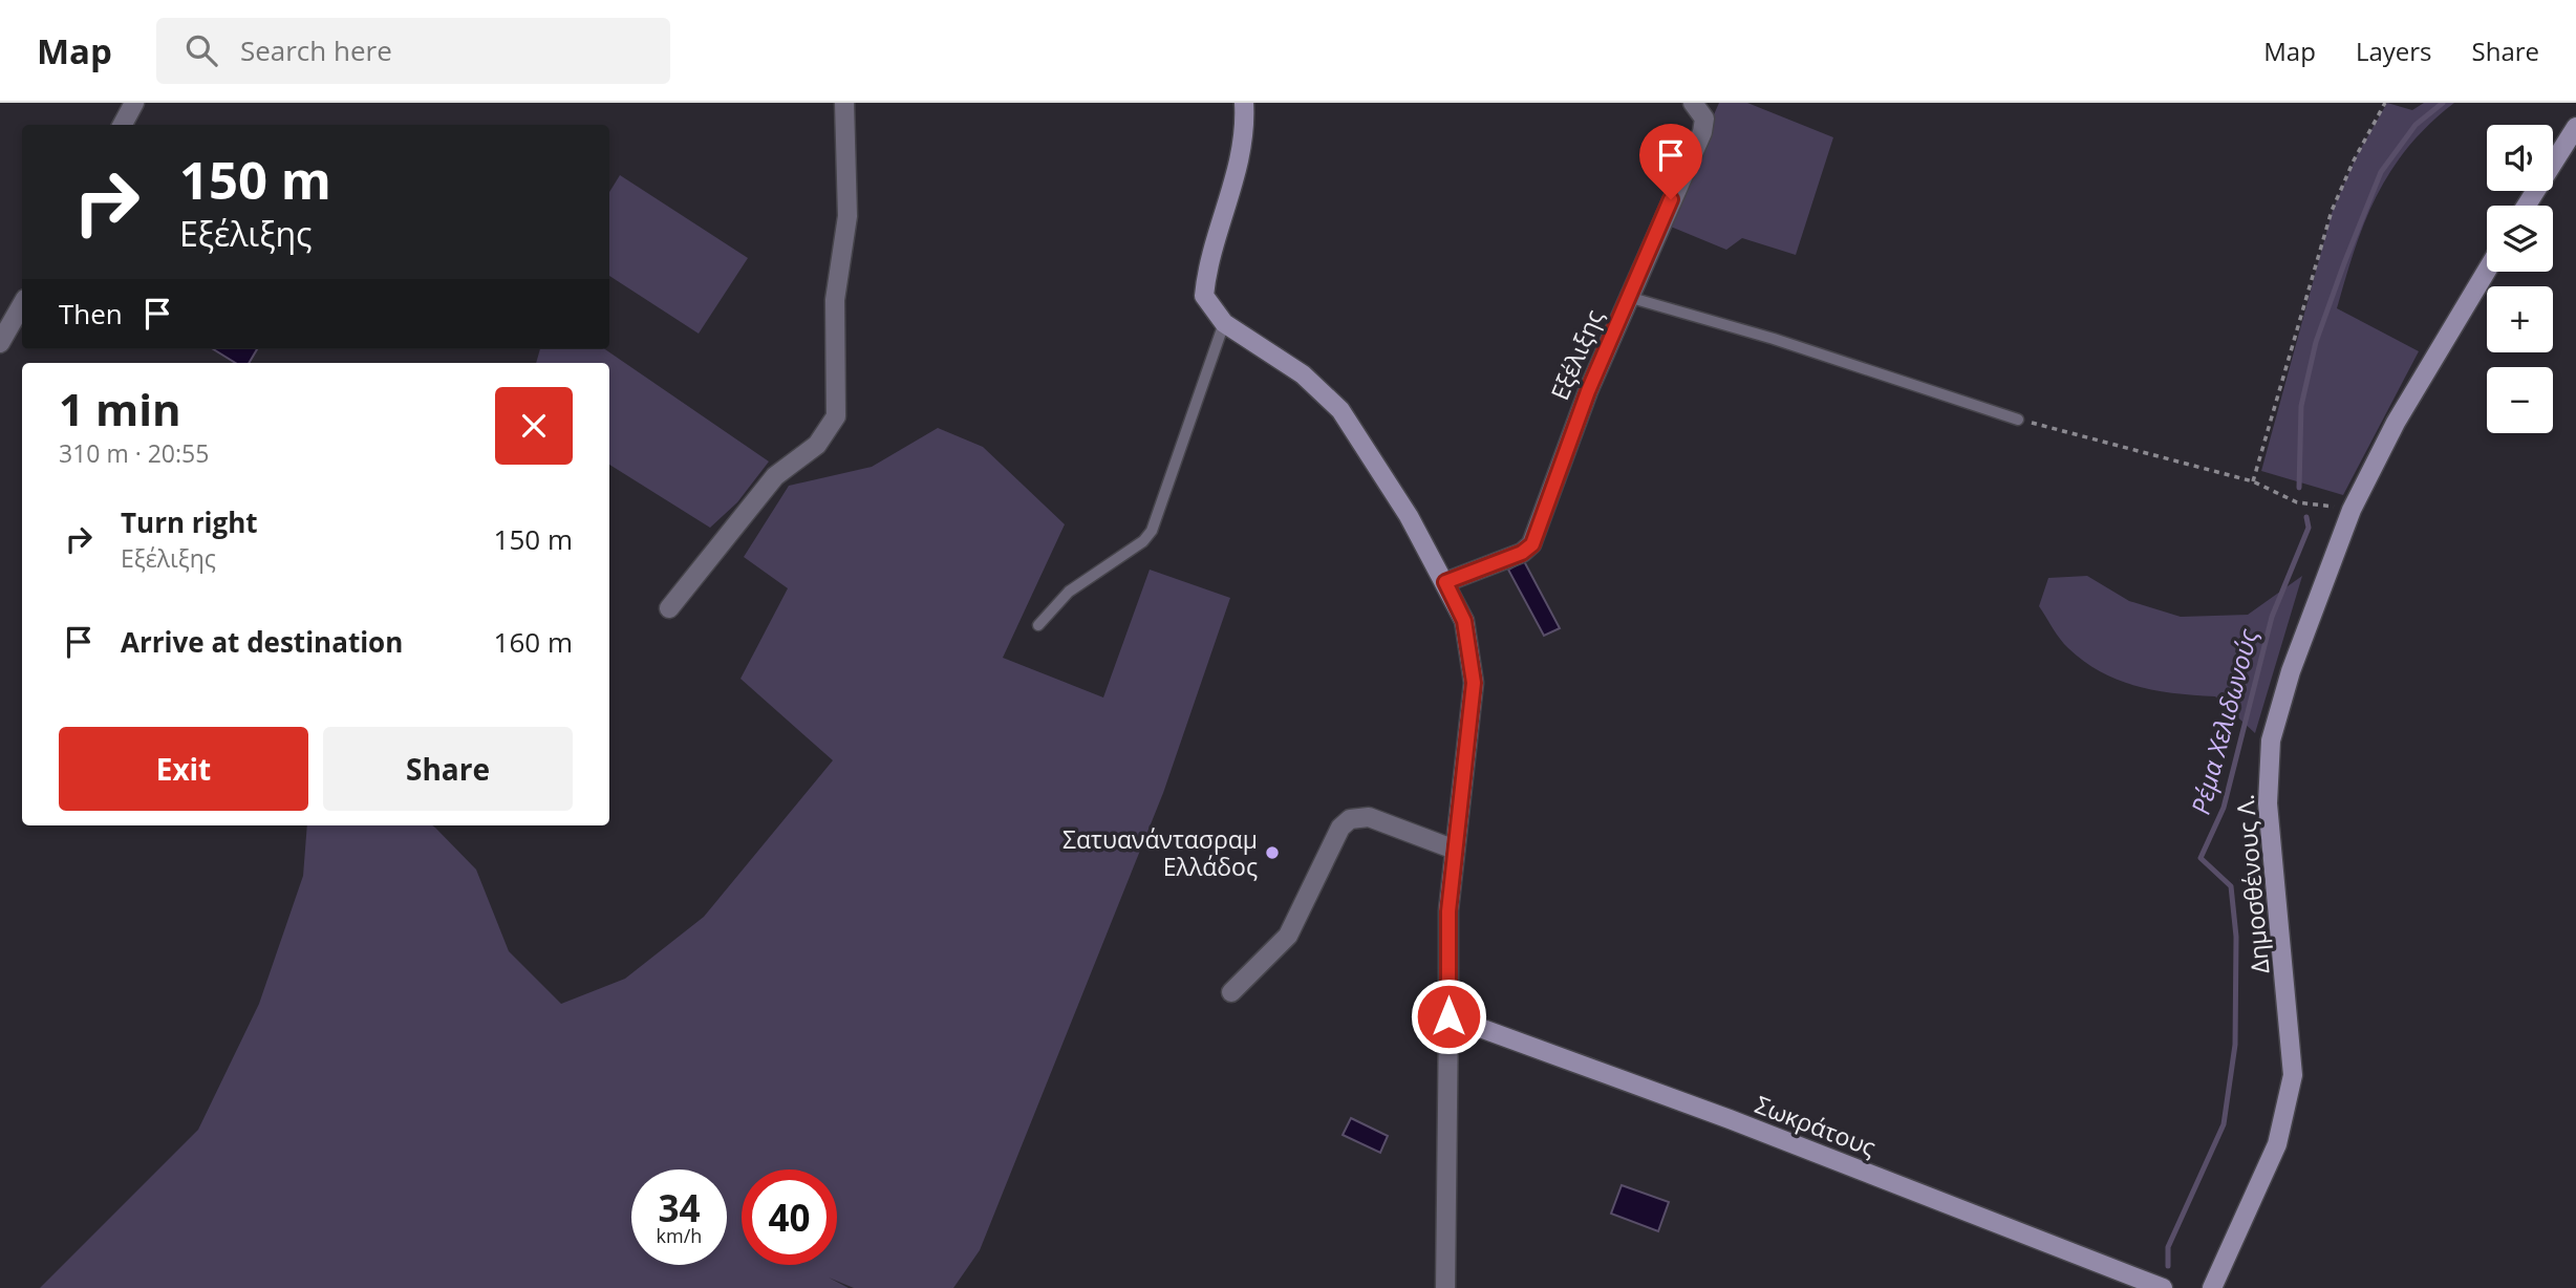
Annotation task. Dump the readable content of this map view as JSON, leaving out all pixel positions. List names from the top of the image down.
{
  "streets": {
    "street": ["Εξέλιξης", "Δημοσθένους Λ.", "Σωκράτους"]
  },
  "water": ["Ρέμα Χελιδωνούς"],
  "places": ["Σατυανάντασραμ Ελλάδος"],
  "page": {
    "header": "Map",
    "search": "Search here",
    "nav": ["Map", "Layers", "Share"],
    "map_buttons": ["+", "−"],
    "turn": ["150 m", "Εξέλιξης"],
    "then": "Then",
    "heading": ["1 min", "310 m · 20:55"],
    "list": [
      {
        "name": "Turn right",
        "note": "Εξέλιξης",
        "value": "150 m"
      },
      {
        "name": "Arrive at destination",
        "value": "160 m"
      }
    ],
    "buttons": ["Exit", "Share"],
    "speed": "34 km/h",
    "limit": "40"
  }
}
